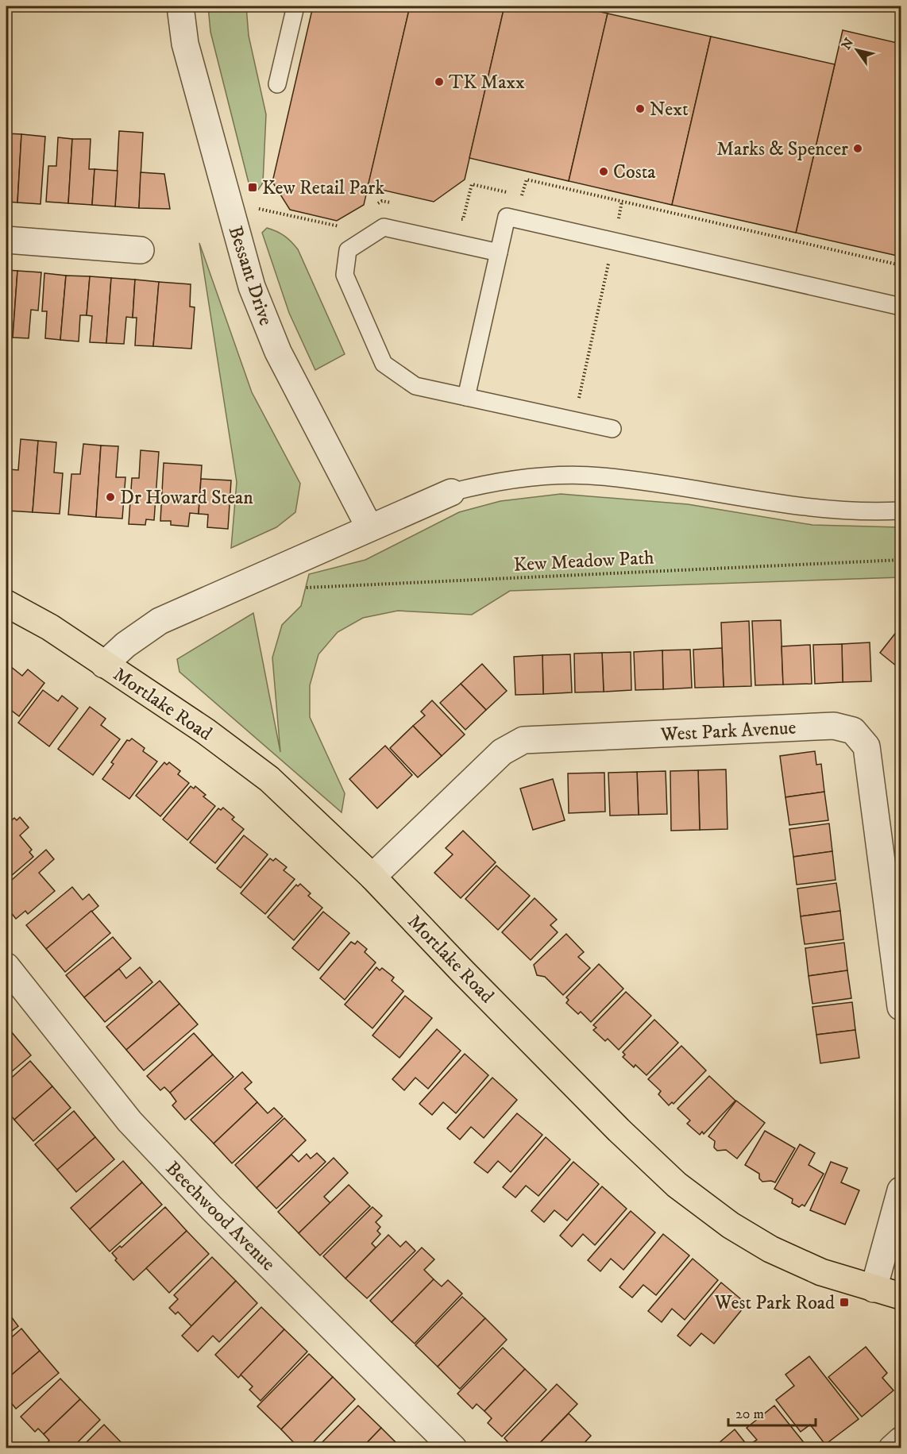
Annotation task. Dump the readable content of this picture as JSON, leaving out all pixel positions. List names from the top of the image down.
{
  "streets": {
    "highway": ["Mortlake Road"],
    "street": ["Bessant Drive", "West Park Avenue", "Beechwood Avenue"],
    "path": ["Kew Meadow Path"]
  },
  "crossings": [
    ["Mortlake Road", "West Park Avenue"]
  ],
  "places": {
    "other": [
      "TK Maxx",
      "Next",
      "Marks & Spencer",
      "Costa",
      "Dr Howard Stean"
    ],
    "transit": ["Kew Retail Park", "West Park Road"]
  },
  "scale_bar": "20 m",
  "north": "top left"
}
